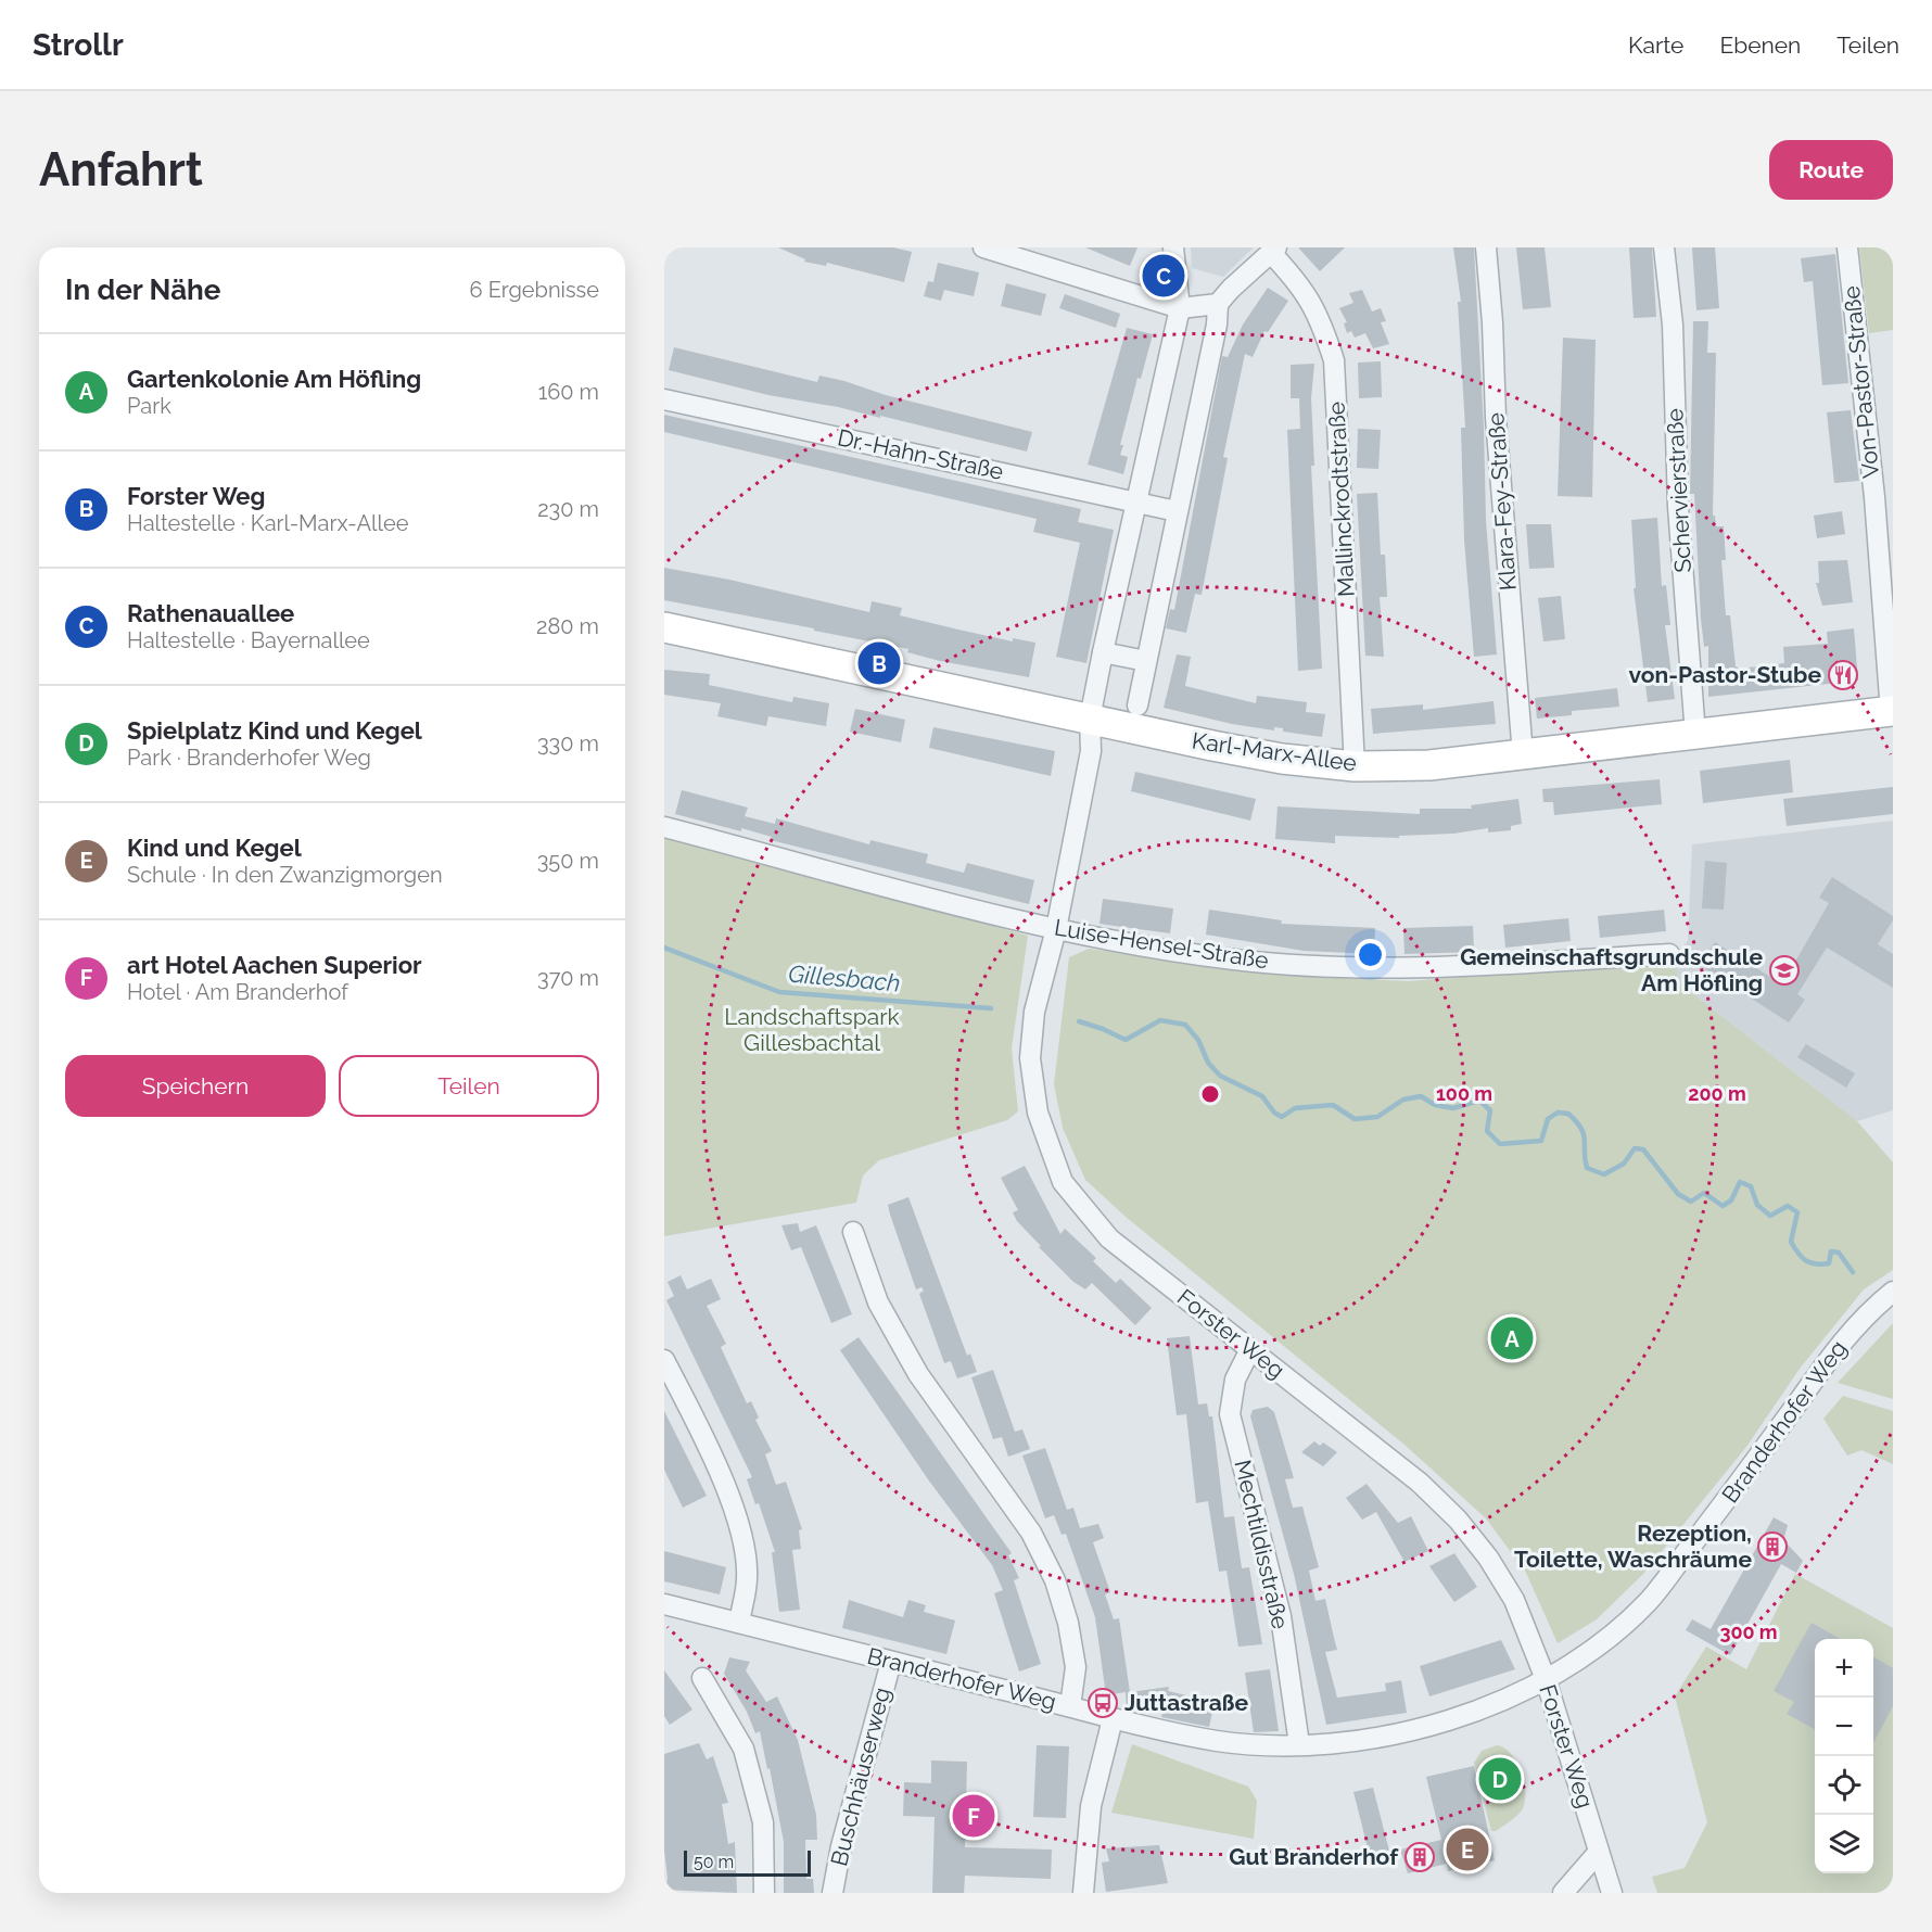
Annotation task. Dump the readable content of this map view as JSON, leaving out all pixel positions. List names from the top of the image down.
{
  "streets": {
    "street": [
      "Von-Pastor-Straße",
      "Dr.-Hahn-Straße",
      "Schervierstraße",
      "Mallinckrodtstraße",
      "Klara-Fey-Straße",
      "Karl-Marx-Allee",
      "Luise-Hensel-Straße",
      "Forster Weg",
      "Branderhofer Weg",
      "Mechtildisstraße",
      "Buschhäuserweg"
    ]
  },
  "crossings": [
    ["Von-Pastor-Straße", "Karl-Marx-Allee"],
    ["Dr.-Hahn-Straße", "Forster Weg"],
    ["Schervierstraße", "Karl-Marx-Allee"],
    ["Mallinckrodtstraße", "Karl-Marx-Allee"],
    ["Klara-Fey-Straße", "Karl-Marx-Allee"],
    ["Karl-Marx-Allee", "Forster Weg"],
    ["Luise-Hensel-Straße", "Forster Weg"],
    ["Forster Weg", "Branderhofer Weg"],
    ["Forster Weg", "Mechtildisstraße"],
    ["Branderhofer Weg", "Mechtildisstraße"],
    ["Branderhofer Weg", "Buschhäuserweg"]
  ],
  "water": ["Gillesbach"],
  "parks": ["Landschaftspark Gillesbachtal"],
  "places": {
    "restaurant": ["von-Pastor-Stube"],
    "school or university": ["Gemeinschaftsgrundschule Am Höfling"],
    "building": ["Rezeption, Toilette, Waschräume", "Gut Branderhof"],
    "bus stop": ["Juttastraße"]
  },
  "scale_bar": "50 m",
  "page": {
    "header": "Strollr",
    "nav": ["Karte", "Ebenen", "Teilen"],
    "buttons": [
      "Route",
      ["Speichern", "Teilen"]
    ],
    "title": "Anfahrt",
    "heading": ["In der Nähe", "6 Ergebnisse"],
    "pins": [
      "C",
      "B",
      "A",
      "D",
      "F",
      "E"
    ],
    "list": [
      {
        "mark": "A",
        "name": "Gartenkolonie Am Höfling",
        "note": "Park",
        "value": "160 m"
      },
      {
        "mark": "B",
        "name": "Forster Weg",
        "note": "Haltestelle · Karl-Marx-Allee",
        "value": "230 m"
      },
      {
        "mark": "C",
        "name": "Rathenauallee",
        "note": "Haltestelle · Bayernallee",
        "value": "280 m"
      },
      {
        "mark": "D",
        "name": "Spielplatz Kind und Kegel",
        "note": "Park · Branderhofer Weg",
        "value": "330 m"
      },
      {
        "mark": "E",
        "name": "Kind und Kegel",
        "note": "Schule · In den Zwanzigmorgen",
        "value": "350 m"
      },
      {
        "mark": "F",
        "name": "art Hotel Aachen Superior",
        "note": "Hotel · Am Branderhof",
        "value": "370 m"
      }
    ],
    "map_buttons": ["+", "−"],
    "scale": "50 m"
  },
  "rings": ["100 m", "200 m", "300 m"]
}
